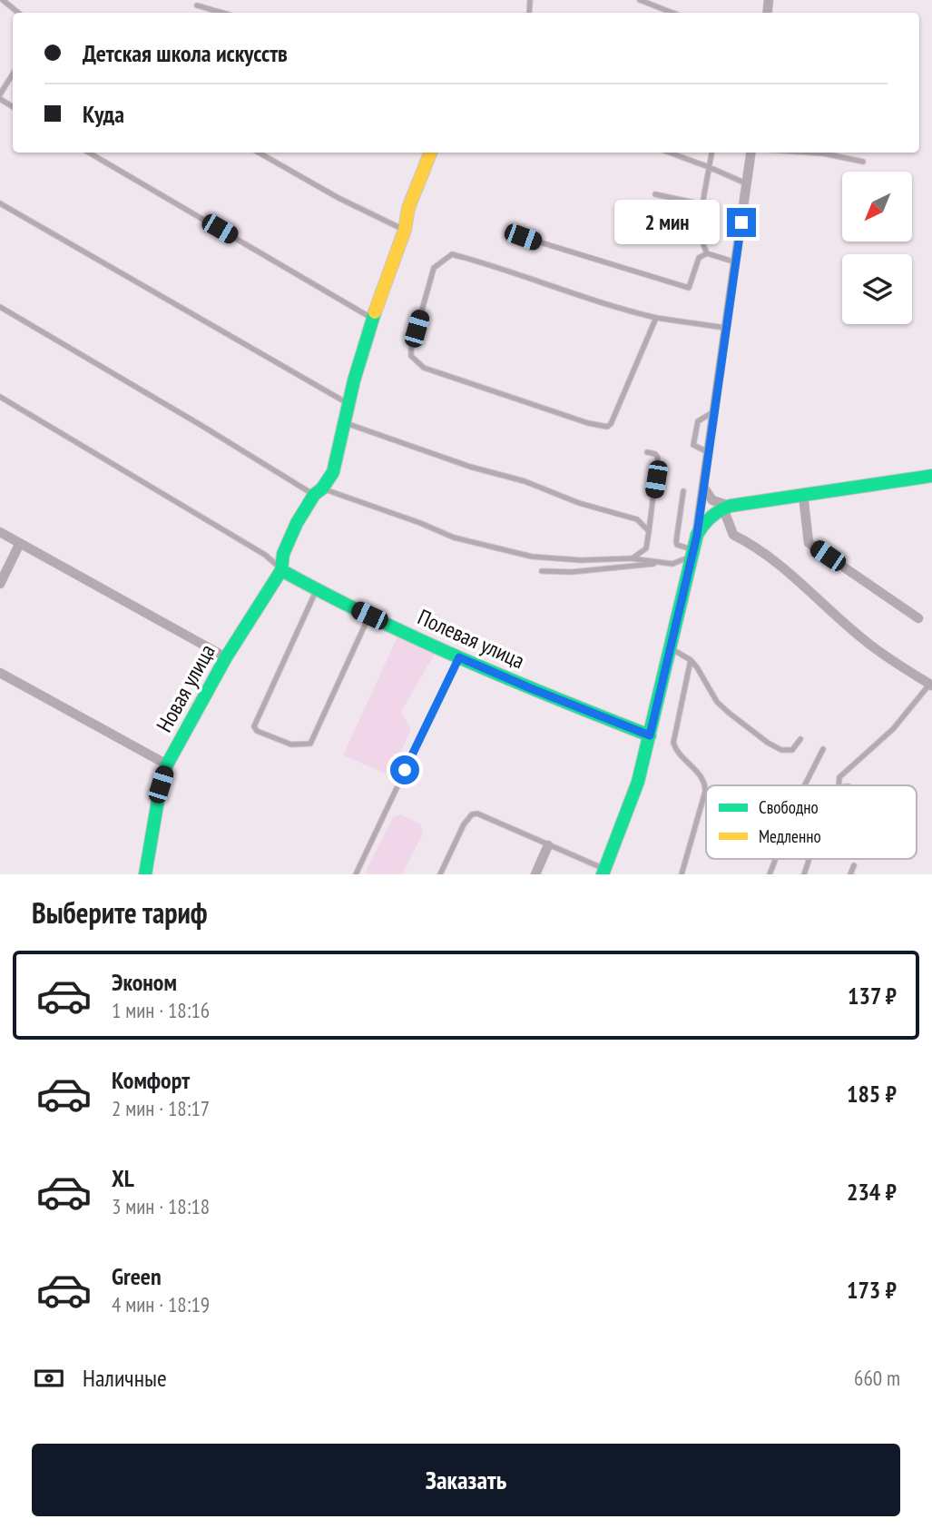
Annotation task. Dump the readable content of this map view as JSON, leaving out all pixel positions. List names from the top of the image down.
{
  "streets": {
    "street": ["Полевая улица", "Новая улица"]
  },
  "crossings": [
    ["Полевая улица", "Новая улица"]
  ],
  "legend": ["Свободно", "Медленно"],
  "north": "bottom left",
  "page": {
    "banner": ["Детская школа искусств", "Куда"],
    "bubble": "2 мин",
    "heading": "Выберите тариф",
    "list": [
      {
        "name": "Эконом",
        "note": "1 мин · 18:16",
        "value": "137 ₽"
      },
      {
        "name": "Комфорт",
        "note": "2 мин · 18:17",
        "value": "185 ₽"
      },
      {
        "name": "XL",
        "note": "3 мин · 18:18",
        "value": "234 ₽"
      },
      {
        "name": "Green",
        "note": "4 мин · 18:19",
        "value": "173 ₽"
      }
    ],
    "pay": ["Наличные", "660 m"],
    "buttons": "Заказать"
  }
}
